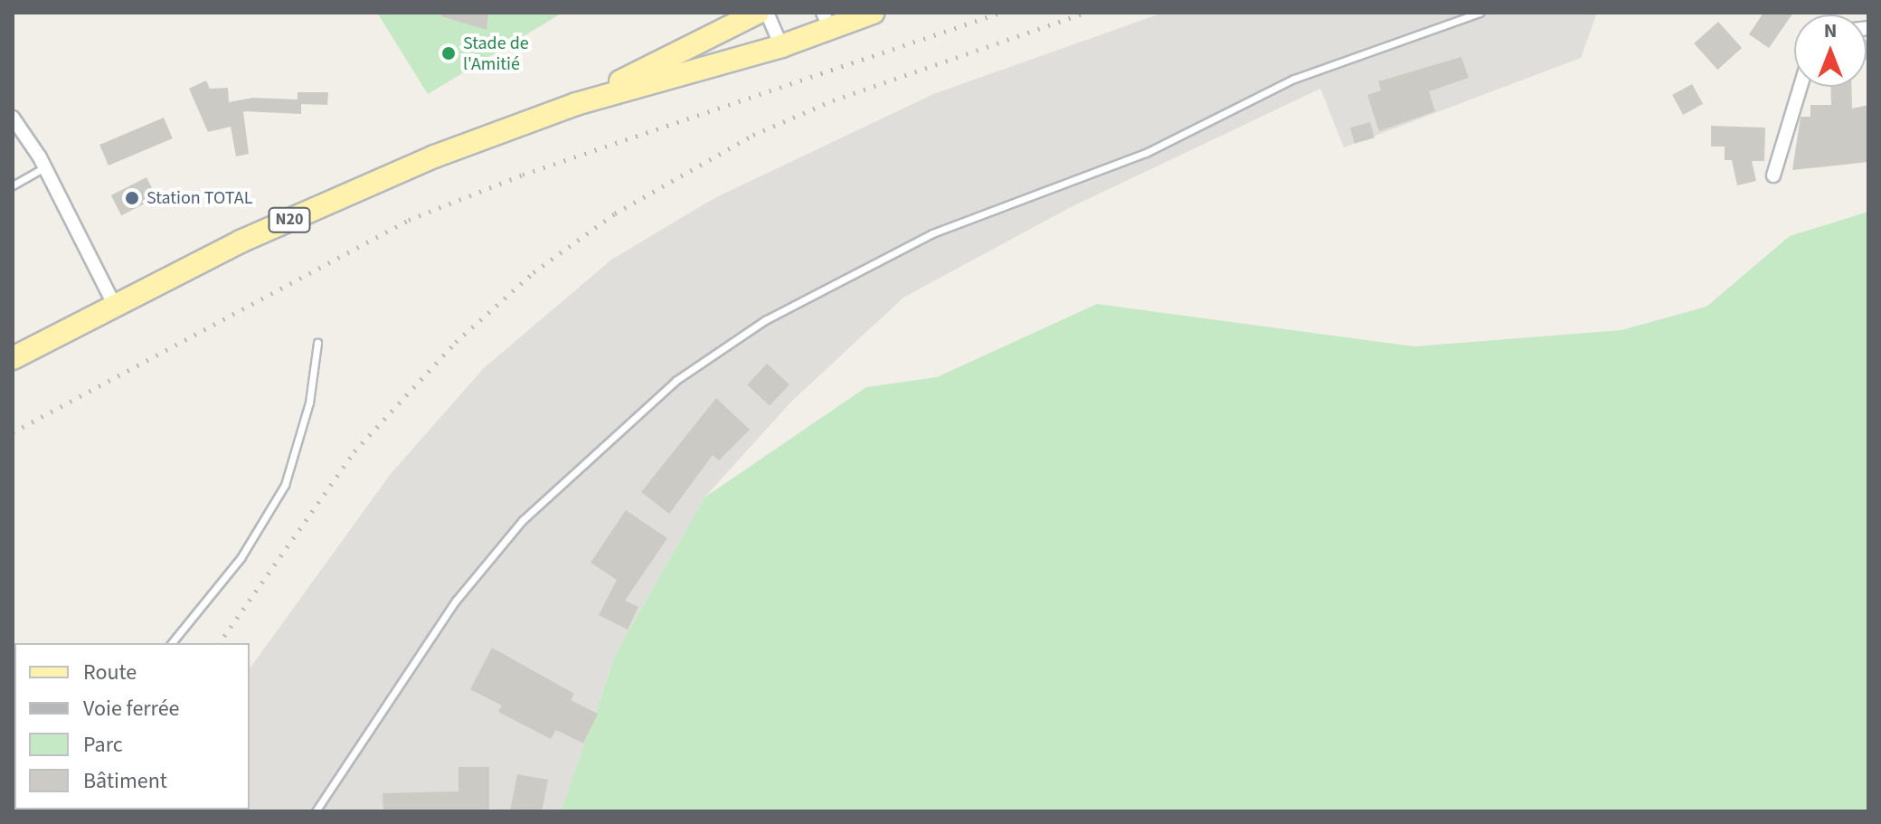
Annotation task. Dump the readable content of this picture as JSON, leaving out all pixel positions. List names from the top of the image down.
{
  "streets": {
    "main road": ["N20"]
  },
  "places": ["Stade de l'Amitié", "Station TOTAL"],
  "legend": [
    "Route",
    "Voie ferrée",
    "Parc",
    "Bâtiment"
  ],
  "north": "top"
}
